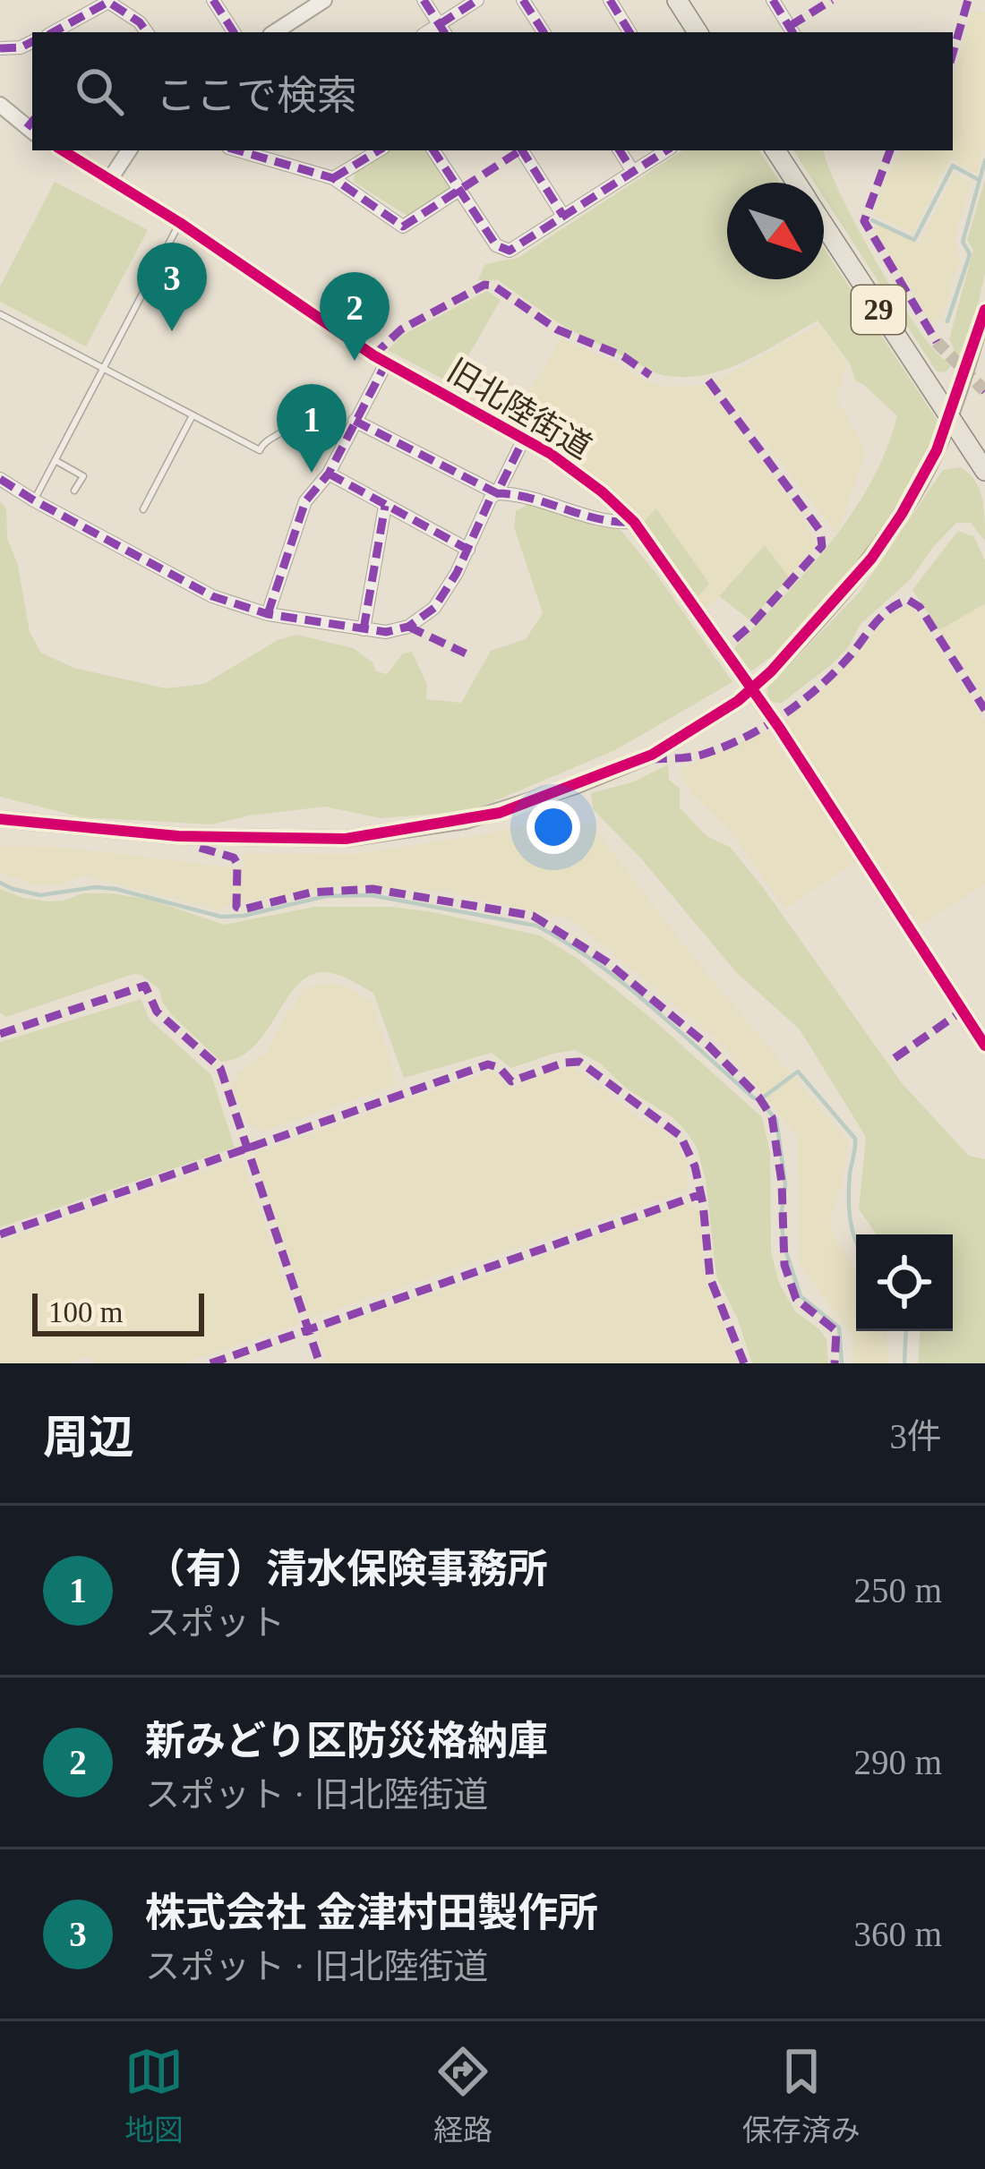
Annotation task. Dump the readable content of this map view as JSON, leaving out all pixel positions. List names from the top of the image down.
{
  "streets": {
    "main road": ["29"],
    "street": ["旧北陸街道"]
  },
  "scale_bar": "100 m",
  "north": "bottom right",
  "page": {
    "search": "ここで検索",
    "pins": ["3", "2", "1"],
    "scale": "100 m",
    "heading": ["周辺", "3件"],
    "list": [
      {
        "mark": "1",
        "name": "（有）清水保険事務所",
        "note": "スポット",
        "value": "250 m"
      },
      {
        "mark": "2",
        "name": "新みどり区防災格納庫",
        "note": "スポット · 旧北陸街道",
        "value": "290 m"
      },
      {
        "mark": "3",
        "name": "株式会社 金津村田製作所",
        "note": "スポット · 旧北陸街道",
        "value": "360 m"
      }
    ],
    "nav": ["地図", "経路", "保存済み"]
  }
}
